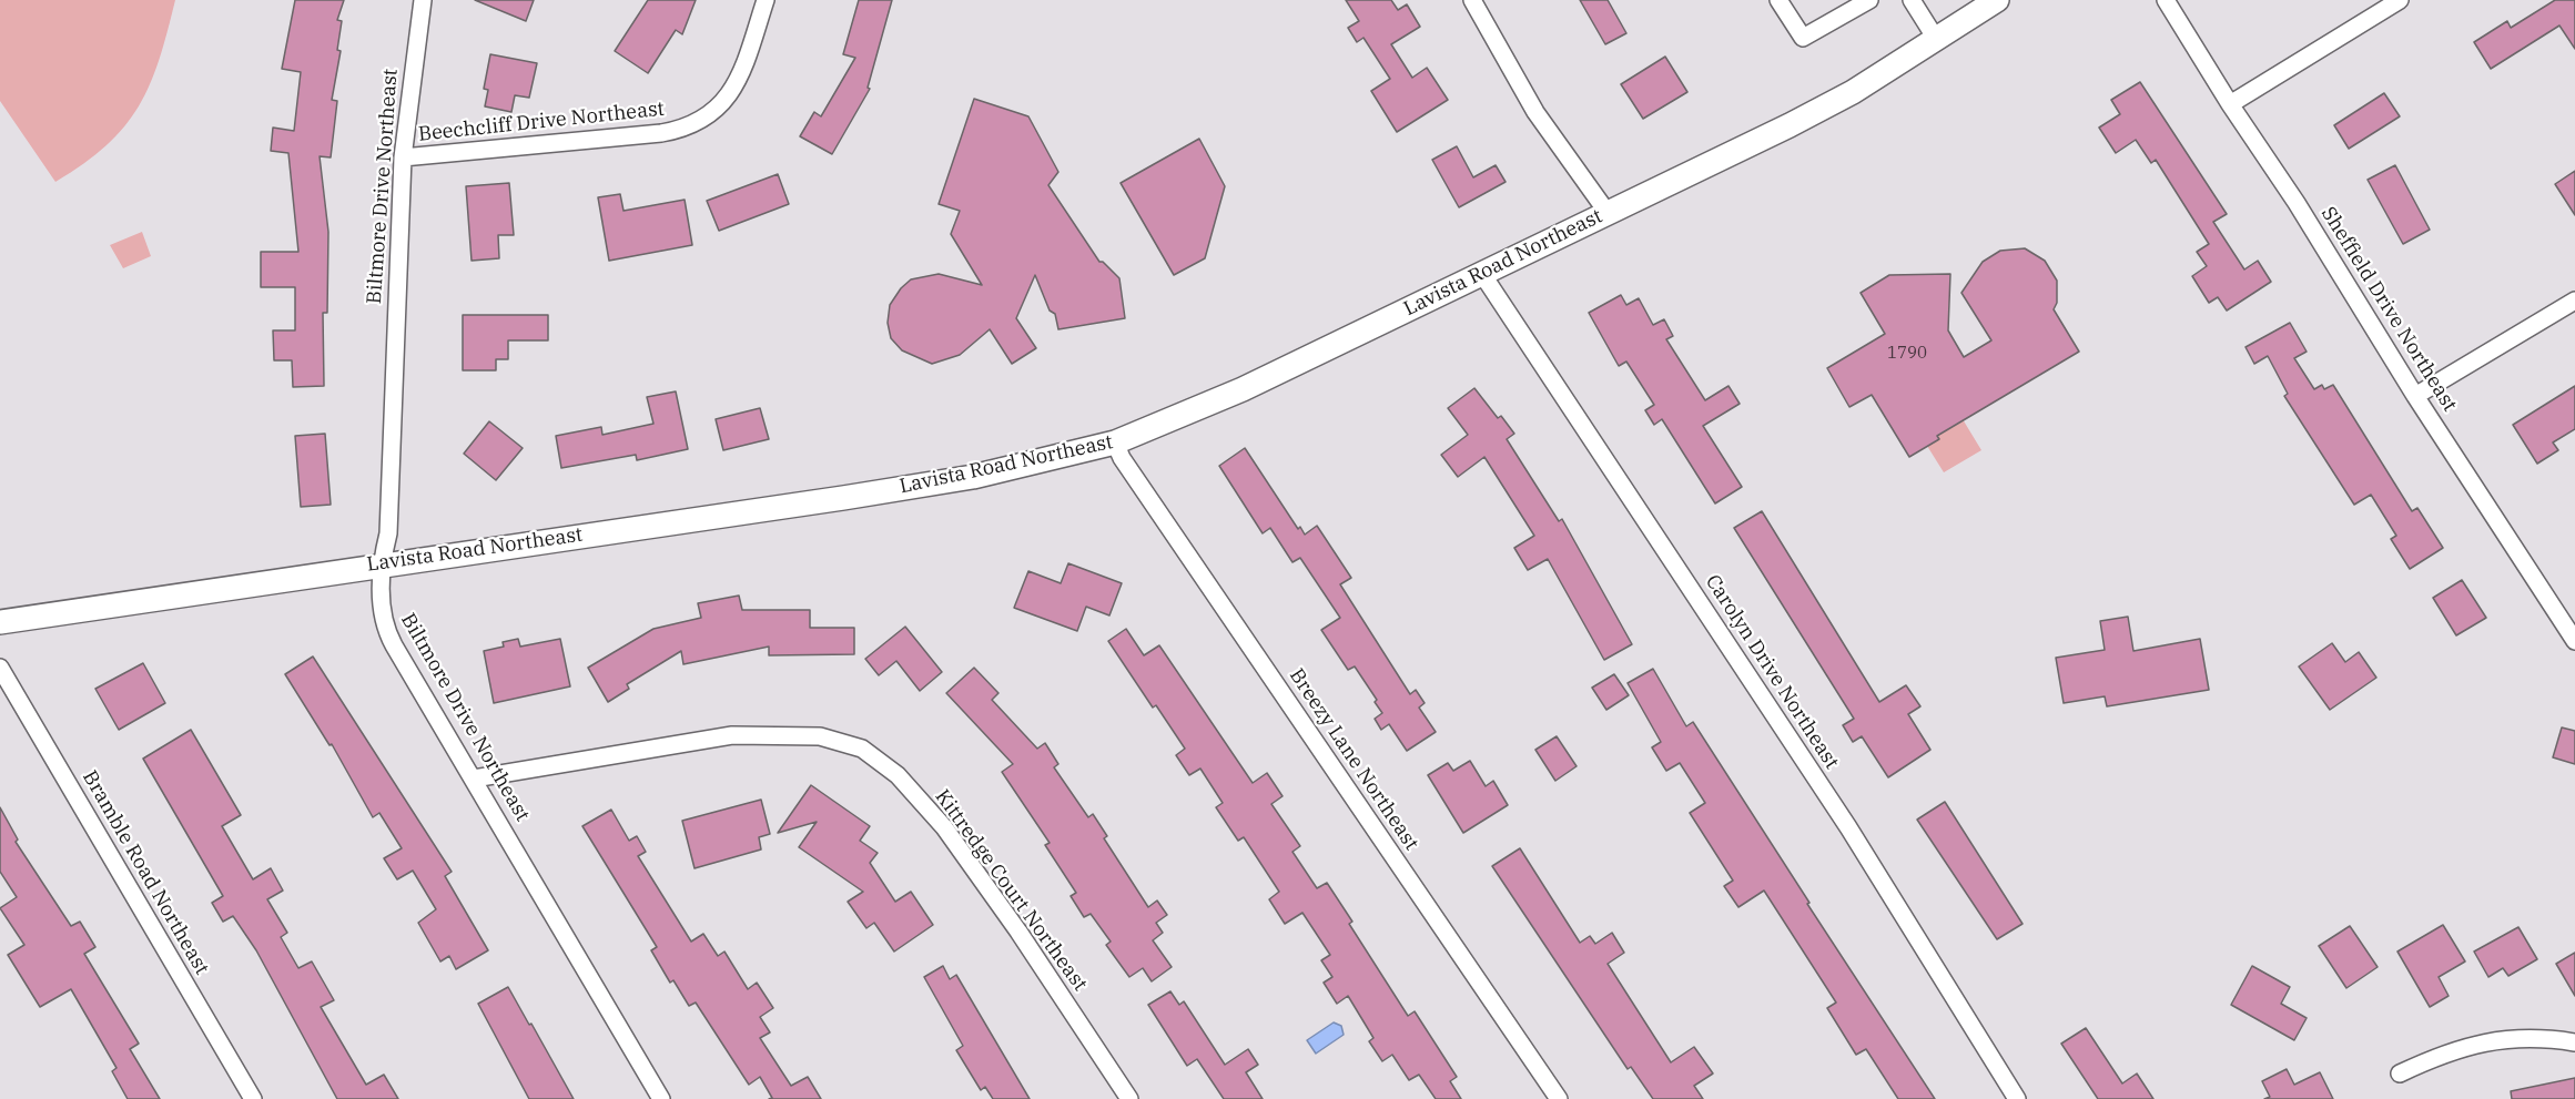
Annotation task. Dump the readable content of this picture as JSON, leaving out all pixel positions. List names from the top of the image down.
{
  "streets": {
    "main road": ["Lavista Road Northeast"],
    "street": [
      "Beechcliff Drive Northeast",
      "Biltmore Drive Northeast",
      "Sheffield Drive Northeast",
      "Carolyn Drive Northeast",
      "Breezy Lane Northeast",
      "Bramble Road Northeast",
      "Kittredge Court Northeast"
    ]
  },
  "crossings": [
    ["Beechcliff Drive Northeast", "Biltmore Drive Northeast"],
    ["Biltmore Drive Northeast", "Lavista Road Northeast"],
    ["Biltmore Drive Northeast", "Kittredge Court Northeast"],
    ["Lavista Road Northeast", "Carolyn Drive Northeast"],
    ["Lavista Road Northeast", "Breezy Lane Northeast"]
  ],
  "house_numbers": ["1790"]
}
